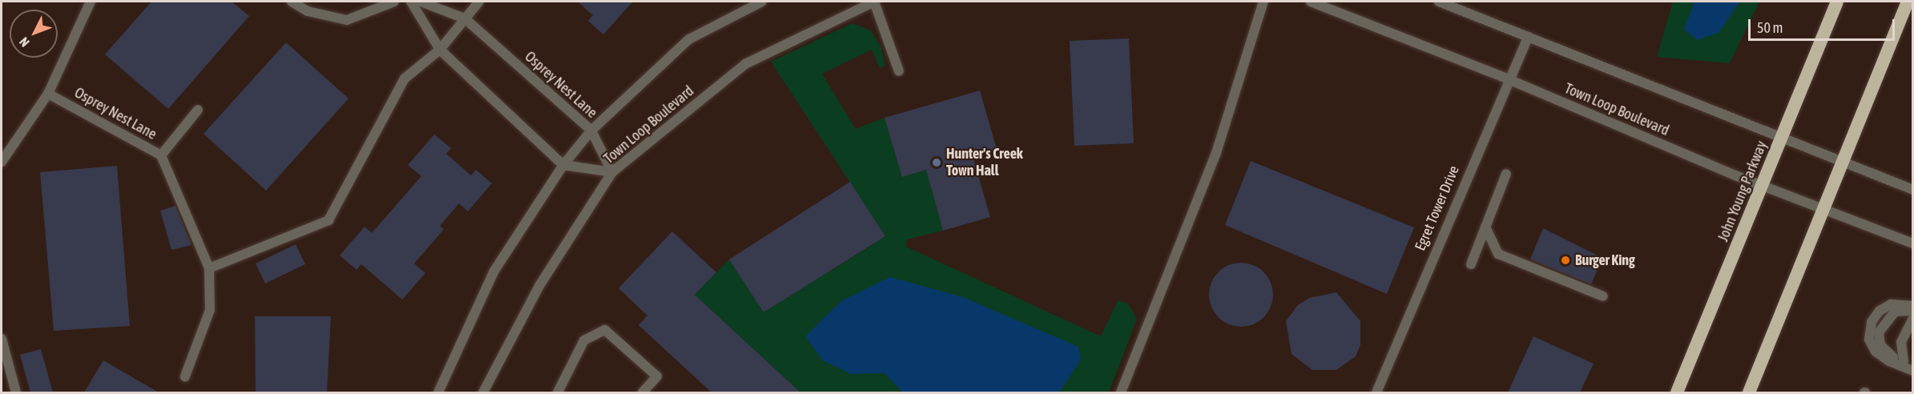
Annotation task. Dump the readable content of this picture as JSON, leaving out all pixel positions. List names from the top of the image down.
{
  "streets": {
    "highway": ["John Young Parkway"],
    "street": ["Osprey Nest Lane", "Town Loop Boulevard", "Egret Tower Drive"]
  },
  "crossings": [
    ["Osprey Nest Lane", "Town Loop Boulevard"],
    ["Town Loop Boulevard", "John Young Parkway"],
    ["Town Loop Boulevard", "Egret Tower Drive"]
  ],
  "places": ["Hunter's Creek Town Hall", "Burger King"],
  "scale_bar": "50 m",
  "north": "bottom left"
}
